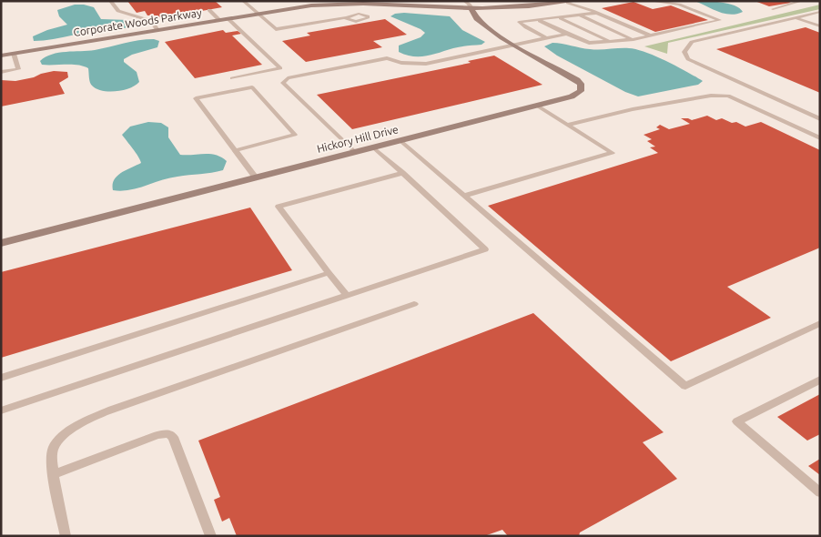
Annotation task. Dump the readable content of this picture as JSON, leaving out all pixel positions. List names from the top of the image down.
{
  "streets": {
    "street": ["Corporate Woods Parkway", "Hickory Hill Drive"]
  },
  "crossings": [
    ["Corporate Woods Parkway", "Hickory Hill Drive"]
  ]
}
